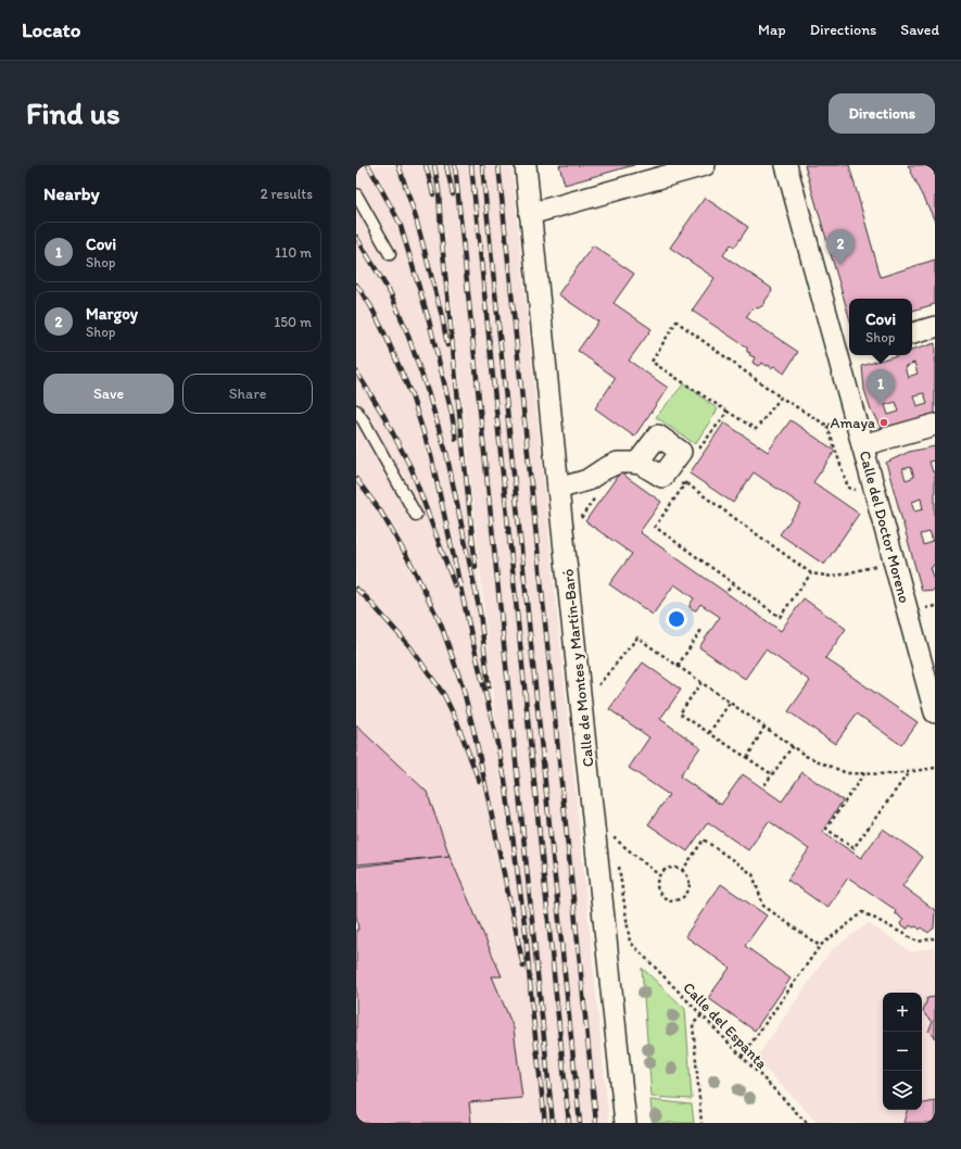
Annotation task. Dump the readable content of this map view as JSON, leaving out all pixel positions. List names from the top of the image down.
{
  "streets": {
    "street": ["Calle del Doctor Moreno", "Calle de Montes y Martín-Baró"],
    "path": ["Calle del Espanta"]
  },
  "places": ["Amaya"],
  "page": {
    "header": "Locato",
    "nav": ["Map", "Directions", "Saved"],
    "buttons": [
      "Directions",
      ["Save", "Share"]
    ],
    "title": "Find us",
    "heading": ["Nearby", "2 results"],
    "list": [
      {
        "mark": "1",
        "name": "Covi",
        "note": "Shop",
        "value": "110 m"
      },
      {
        "mark": "2",
        "name": "Margoy",
        "note": "Shop",
        "value": "150 m"
      }
    ],
    "pins": ["2", "1"],
    "popup": ["Covi", "Shop"],
    "map_buttons": ["+", "−"]
  }
}
